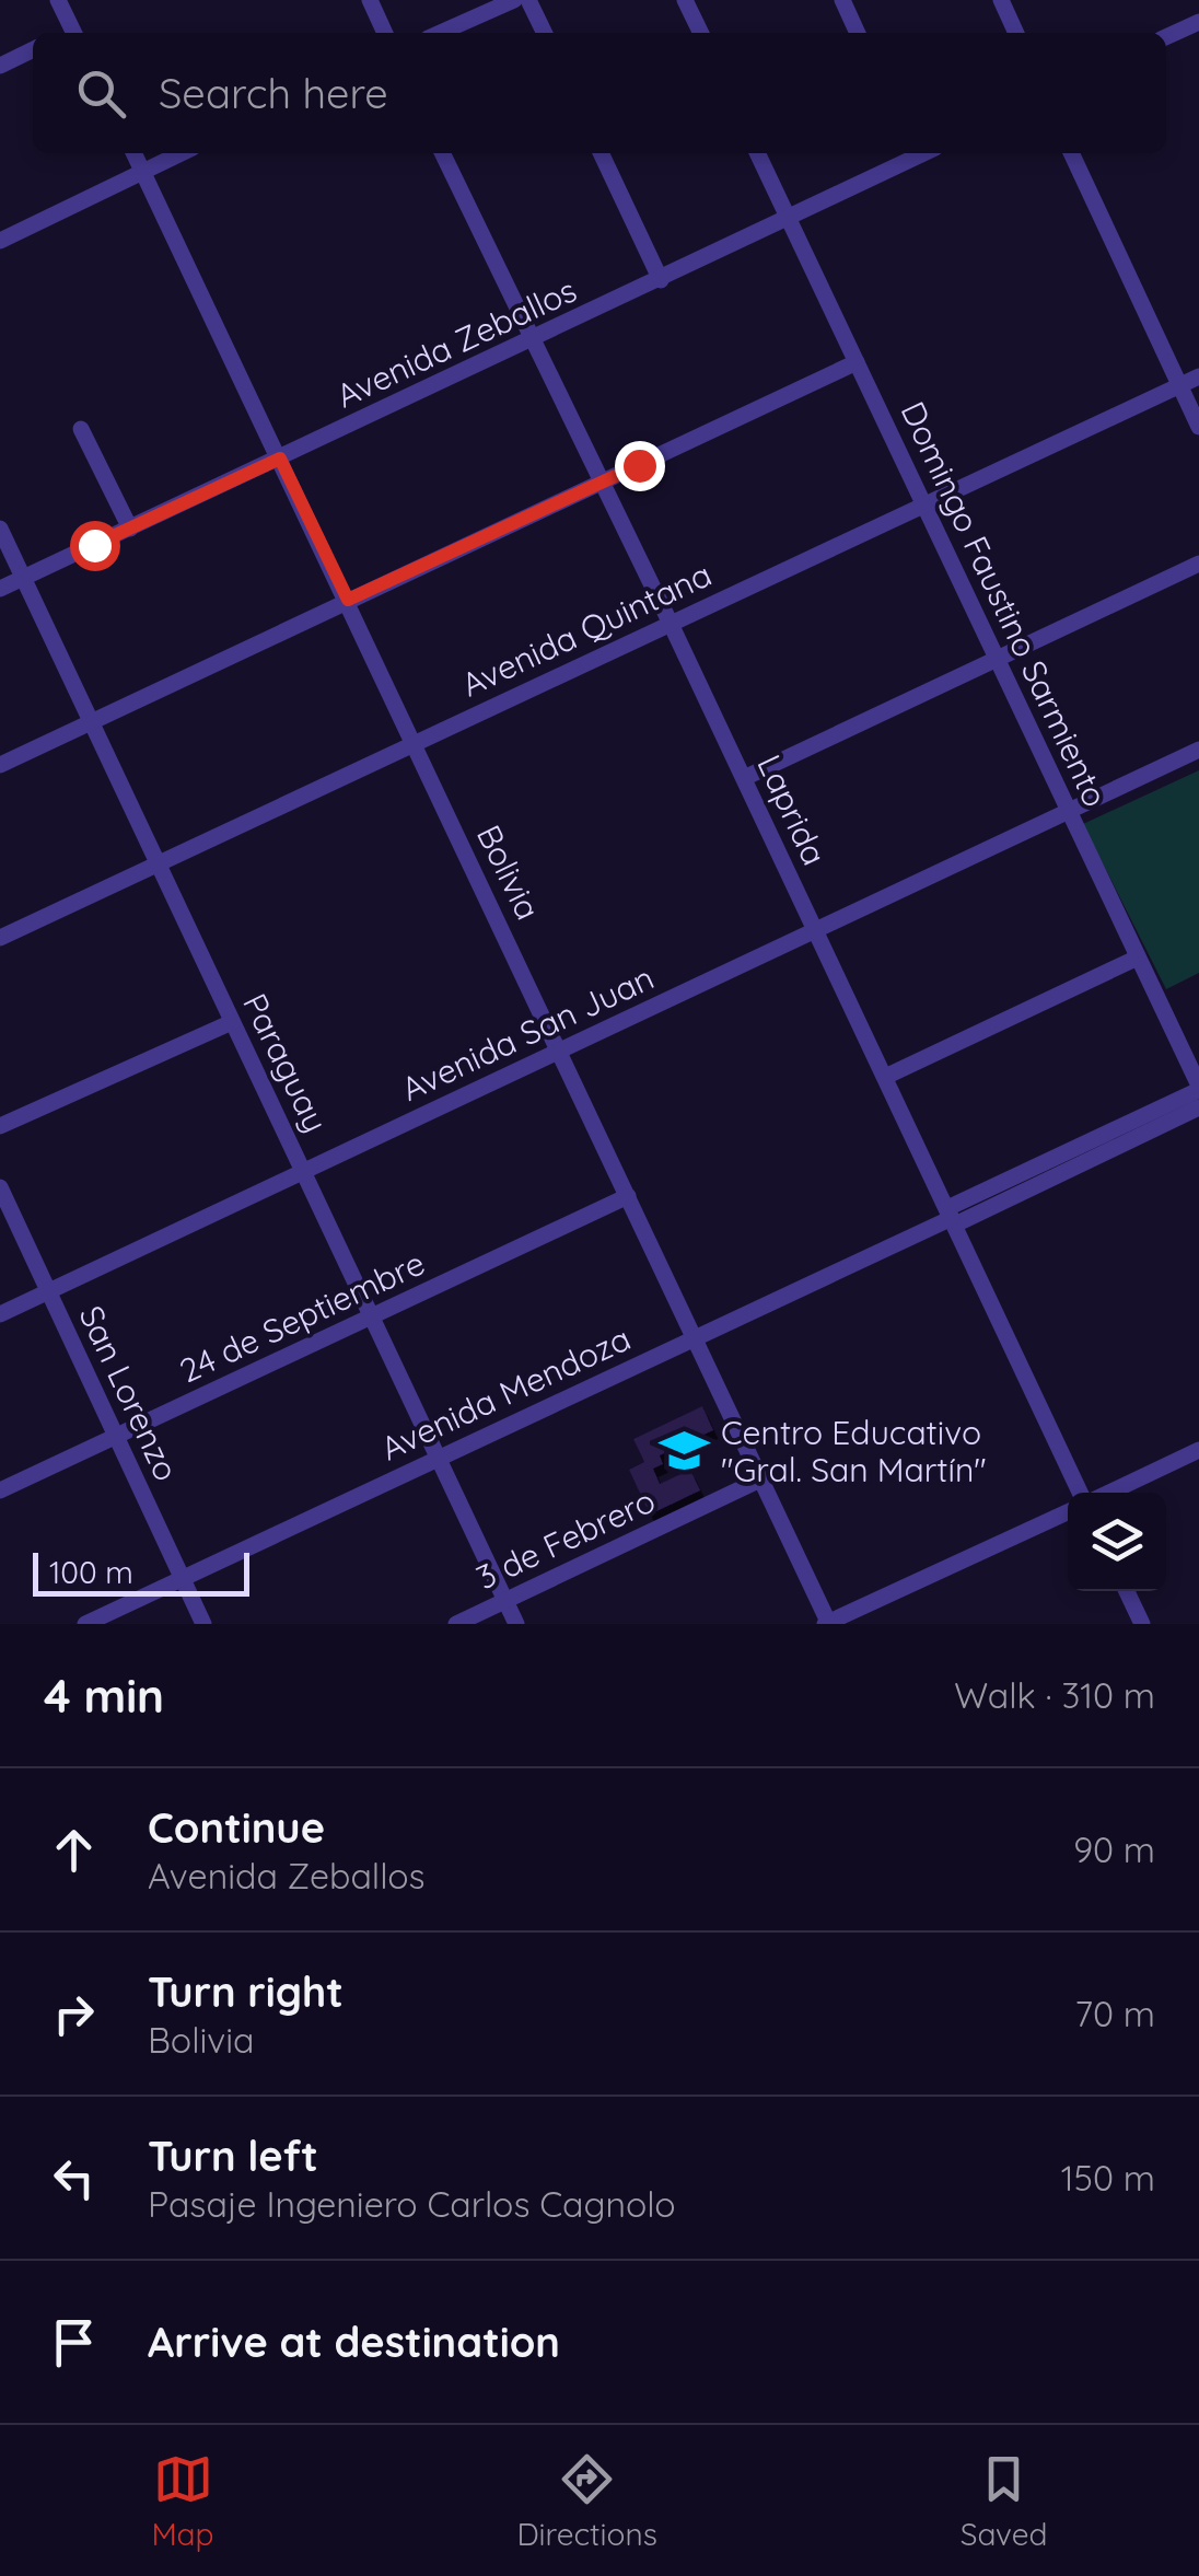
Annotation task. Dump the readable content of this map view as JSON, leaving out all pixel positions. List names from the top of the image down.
{
  "streets": {
    "street": [
      "Avenida Zeballos",
      "Domingo Faustino Sarmiento",
      "Avenida Quintana",
      "Laprida",
      "Bolivia",
      "Avenida San Juan",
      "Paraguay",
      "24 de Septiembre",
      "San Lorenzo",
      "Avenida Mendoza",
      "3 de Febrero"
    ]
  },
  "crossings": [
    ["Avenida Zeballos", "Domingo Faustino Sarmiento"],
    ["Avenida Zeballos", "Laprida"],
    ["Avenida Zeballos", "Bolivia"],
    ["Avenida Zeballos", "Paraguay"],
    ["Domingo Faustino Sarmiento", "Avenida Quintana"],
    ["Domingo Faustino Sarmiento", "Avenida San Juan"],
    ["Domingo Faustino Sarmiento", "Avenida Mendoza"],
    ["Avenida Quintana", "Laprida"],
    ["Avenida Quintana", "Bolivia"],
    ["Avenida Quintana", "Paraguay"],
    ["Laprida", "Avenida San Juan"],
    ["Laprida", "Avenida Mendoza"],
    ["Bolivia", "Avenida San Juan"],
    ["Bolivia", "24 de Septiembre"],
    ["Bolivia", "Avenida Mendoza"],
    ["Bolivia", "3 de Febrero"],
    ["Avenida San Juan", "Paraguay"],
    ["Avenida San Juan", "San Lorenzo"],
    ["Paraguay", "24 de Septiembre"],
    ["Paraguay", "Avenida Mendoza"],
    ["Paraguay", "3 de Febrero"],
    ["24 de Septiembre", "San Lorenzo"],
    ["San Lorenzo", "Avenida Mendoza"]
  ],
  "places": {
    "school or university": ["Centro Educativo \"Gral. San Martín\""]
  },
  "scale_bar": "100 m",
  "page": {
    "search": "Search here",
    "scale": "100 m",
    "heading": ["4 min", "Walk · 310 m"],
    "list": [
      ["Continue", "Avenida Zeballos", "90 m"],
      ["Turn right", "Bolivia", "70 m"],
      ["Turn left", "Pasaje Ingeniero Carlos Cagnolo", "150 m"],
      "Arrive at destination"
    ],
    "nav": ["Map", "Directions", "Saved"]
  }
}
